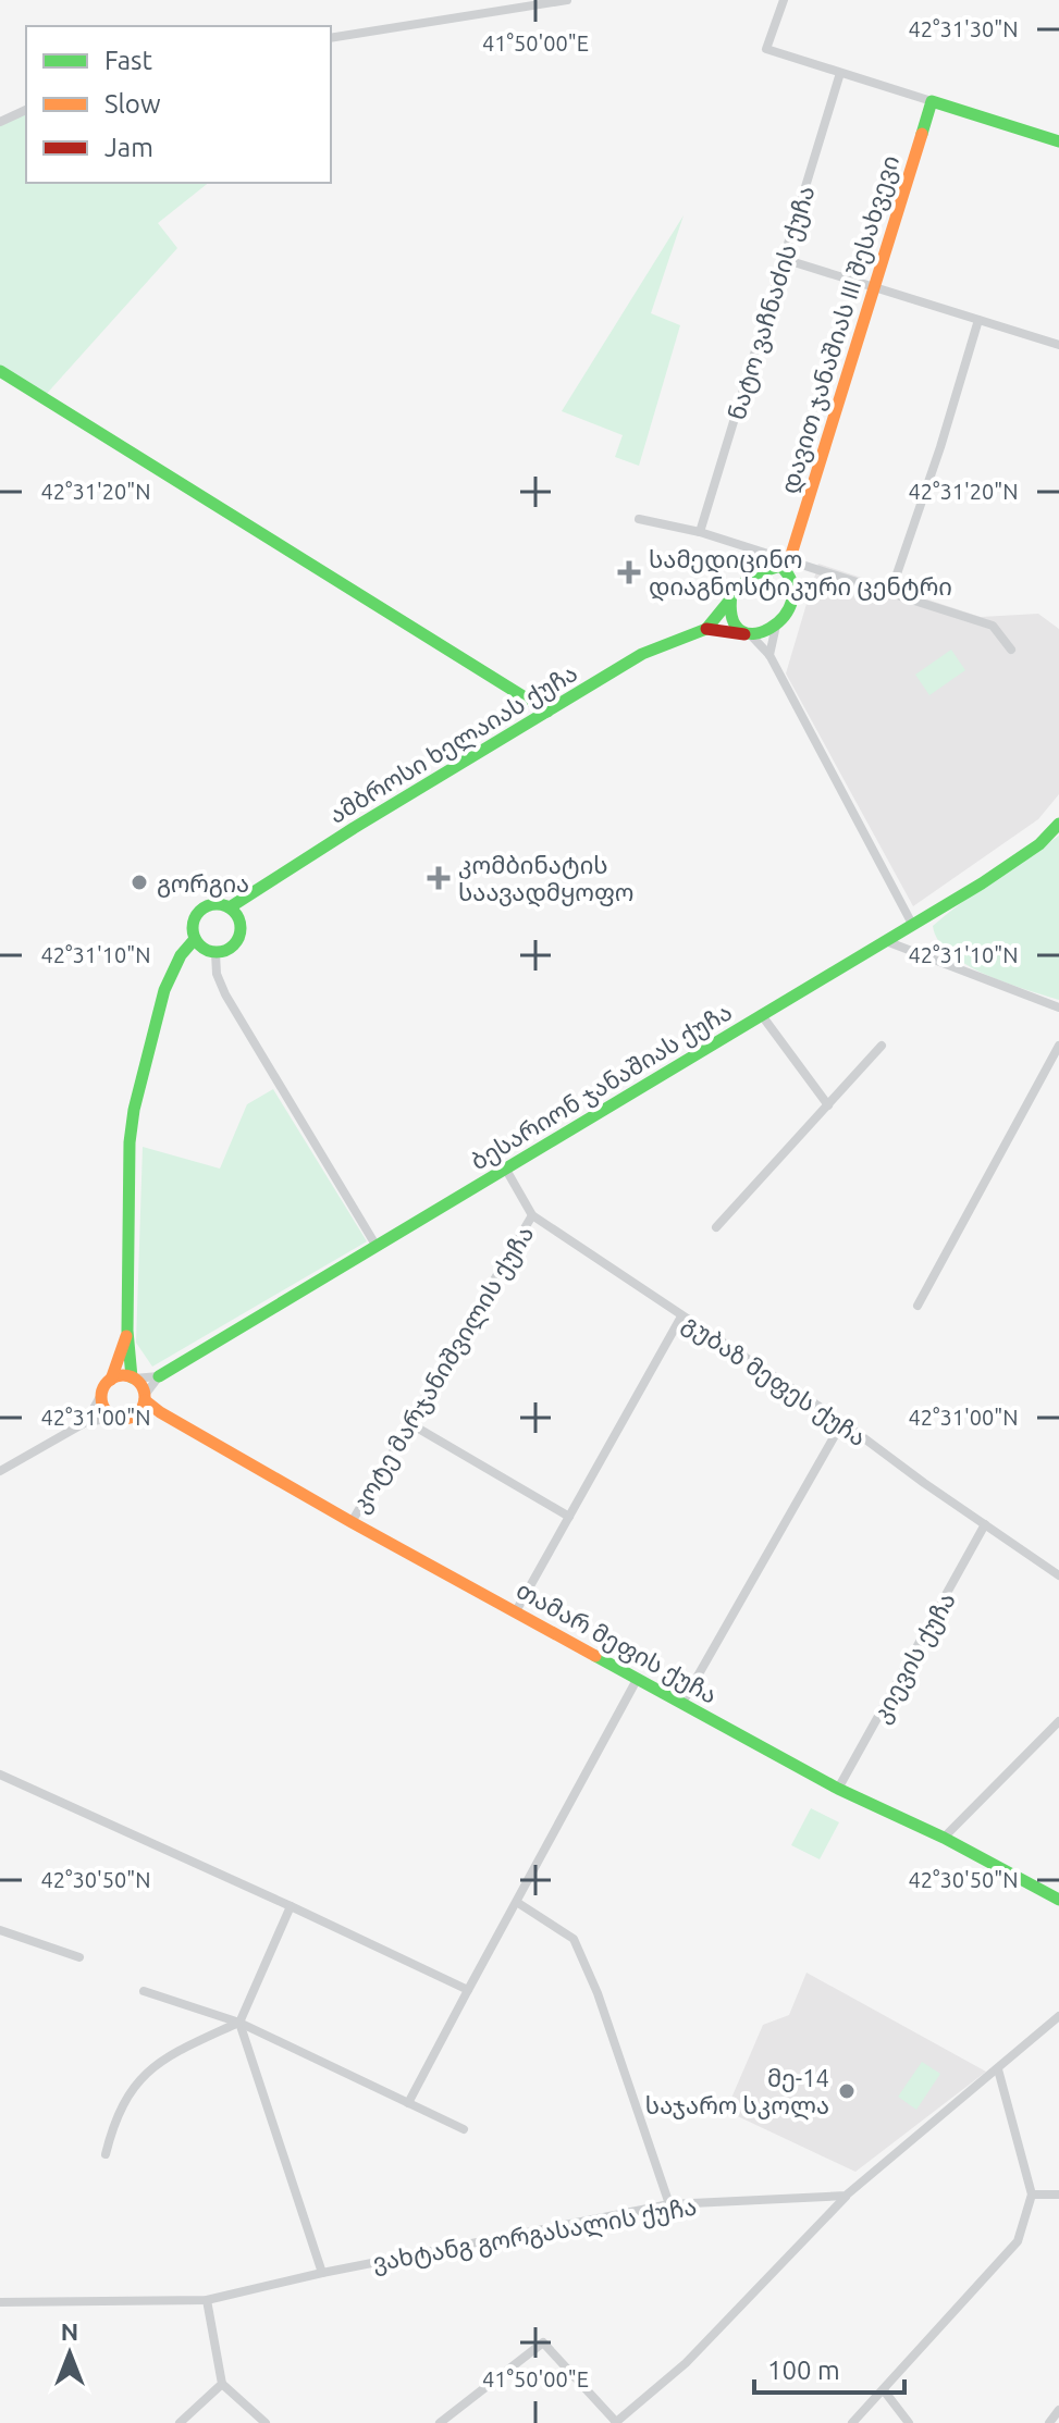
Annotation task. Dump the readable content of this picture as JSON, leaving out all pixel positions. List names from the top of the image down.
{
  "streets": {
    "street": [
      "ნატო ვაჩნაძის ქუჩა",
      "დავით ჯანაშიას III შესახვევი",
      "ამბროსი ხელაიას ქუჩა",
      "ბესარიონ ჯანაშიას ქუჩა",
      "კოტე მარჯანიშვილის ქუჩა",
      "გუბაზ მეფეს ქუჩა",
      "თამარ მეფის ქუჩა",
      "კიევის ქუჩა",
      "ვახტანგ გორგასალის ქუჩა"
    ]
  },
  "crossings": [
    ["ბესარიონ ჯანაშიას ქუჩა", "გუბაზ მეფეს ქუჩა"],
    ["კოტე მარჯანიშვილის ქუჩა", "გუბაზ მეფეს ქუჩა"],
    ["კოტე მარჯანიშვილის ქუჩა", "თამარ მეფის ქუჩა"],
    ["გუბაზ მეფეს ქუჩა", "კიევის ქუჩა"],
    ["თამარ მეფის ქუჩა", "კიევის ქუჩა"]
  ],
  "places": {
    "health": ["სამედიცინო დიაგნოსტიკური ცენტრი", "კომბინატის საავადმყოფო"],
    "other": ["გორგია", "მე-14 საჯარო სკოლა"]
  },
  "legend": ["Fast", "Slow", "Jam"],
  "scale_bar": "100 m",
  "north": "top",
  "coordinates": [
    "42°31'30\"N",
    "41°50'00\"E",
    "42°31'20\"N",
    "42°31'10\"N",
    "42°31'00\"N",
    "42°30'50\"N"
  ]
}
